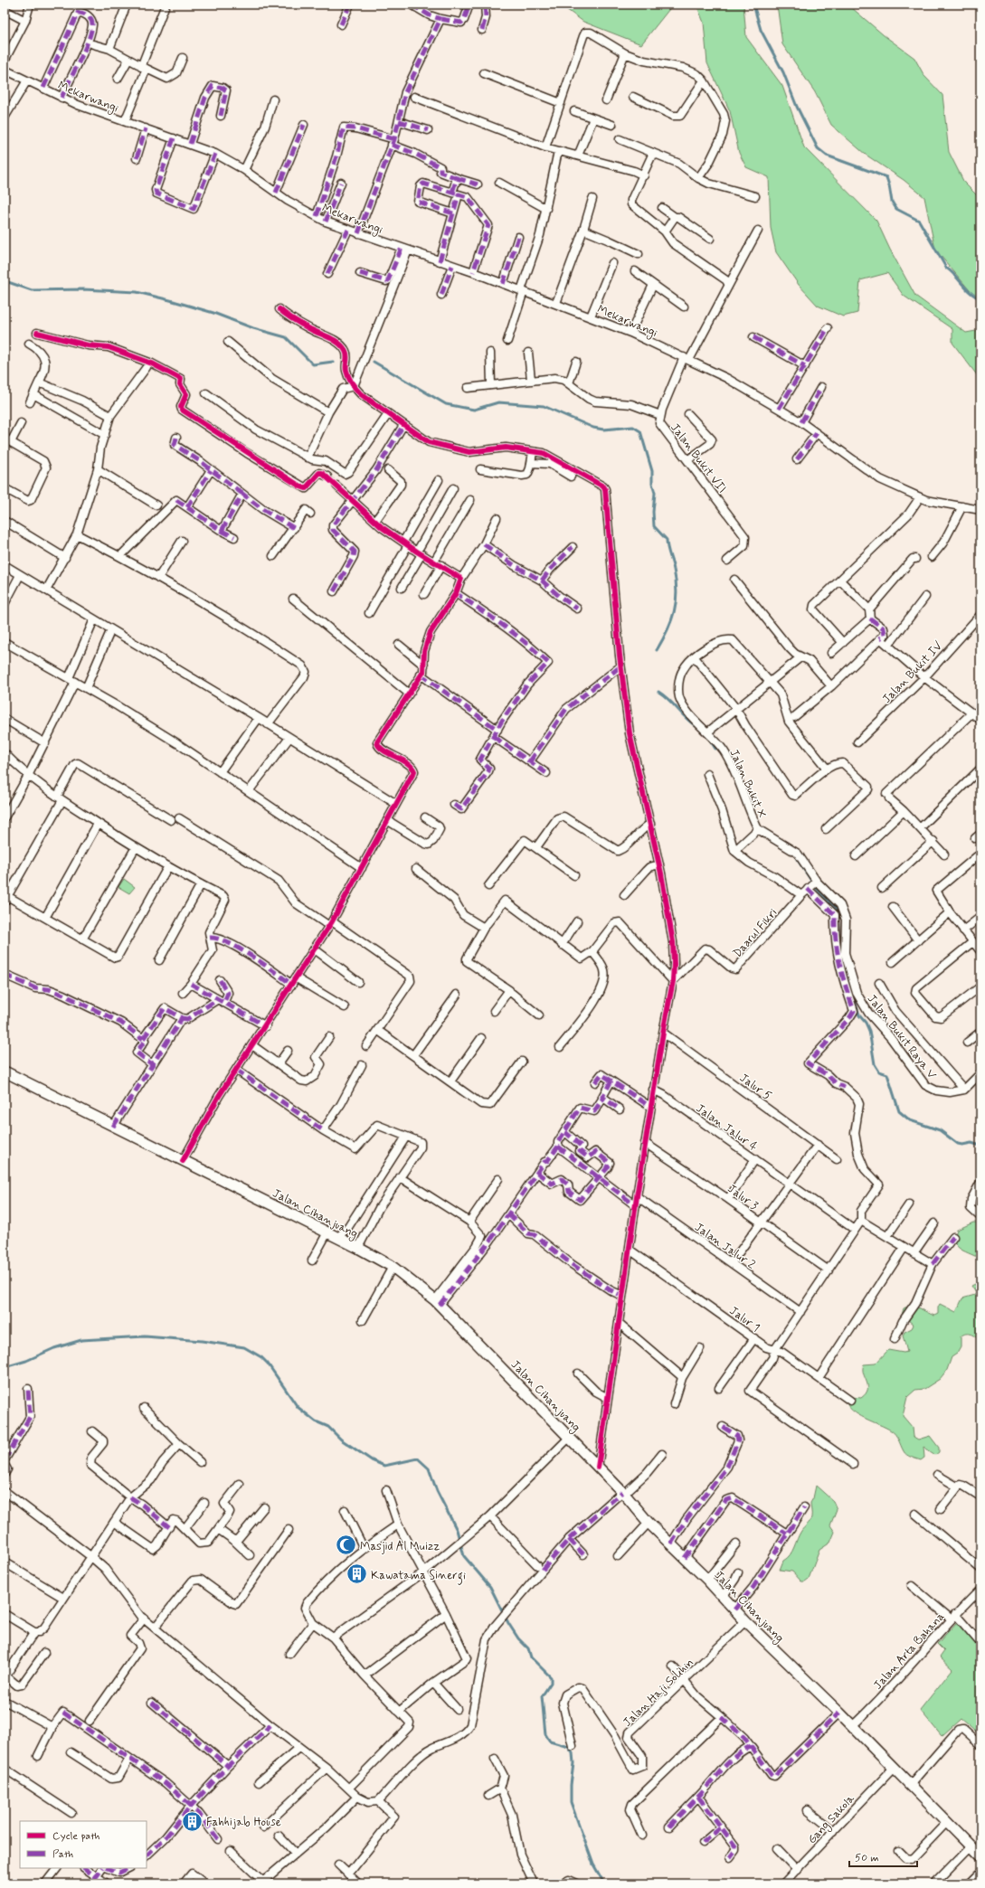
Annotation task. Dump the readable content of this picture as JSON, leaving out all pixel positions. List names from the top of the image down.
{
  "streets": {
    "main road": ["Jalan Cihanjuang"],
    "street": [
      "Mekarwangi",
      "Jalan Bukit VII",
      "Jalan Bukit IV",
      "Jalan Bukit X",
      "Daarul Fikri",
      "Jalan Bukit Raya V",
      "Jalur 5",
      "Jalan Jalur 4",
      "Jalur 3",
      "Jalan Jalur 2",
      "Jalur 1",
      "Jalan Arta Bahana",
      "Jalan Haji Solihin",
      "Gang Sakola"
    ]
  },
  "crossings": [
    ["Mekarwangi", "Jalan Bukit VII"],
    ["Jalan Bukit X", "Jalan Bukit Raya V"],
    ["Jalan Cihanjuang", "Jalan Arta Bahana"],
    ["Jalan Cihanjuang", "Jalan Haji Solihin"],
    ["Jalan Cihanjuang", "Gang Sakola"]
  ],
  "places": {
    "mosque": ["Masjid Al Muizz"],
    "building": ["Kawatama Sinergi", "Fahhijab House"]
  },
  "legend": ["Cycle path", "Path"],
  "scale_bar": "50 m"
}
